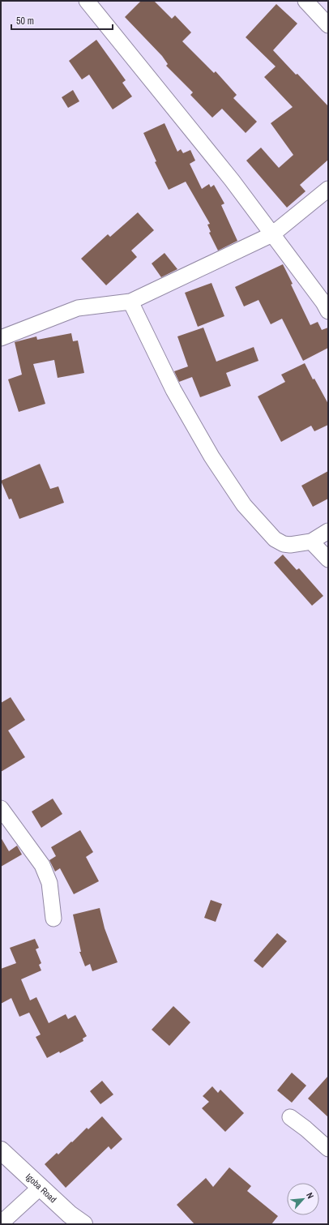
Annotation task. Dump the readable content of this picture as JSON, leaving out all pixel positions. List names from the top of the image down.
{
  "streets": {
    "street": ["Igoba Road"]
  },
  "scale_bar": "50 m",
  "north": "top right"
}
